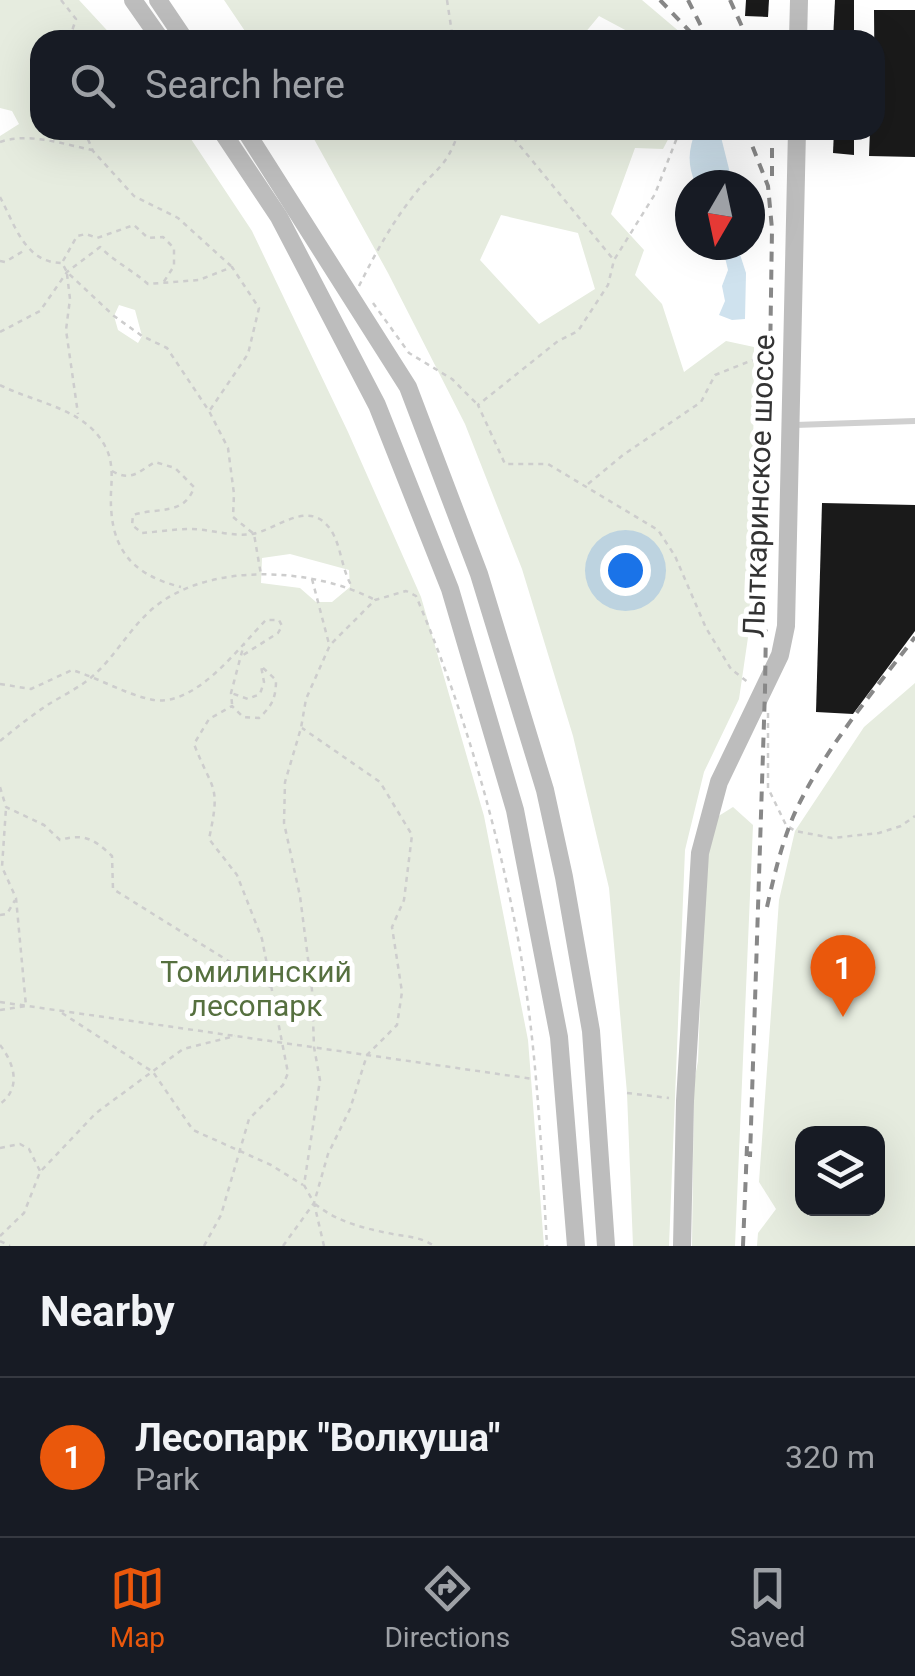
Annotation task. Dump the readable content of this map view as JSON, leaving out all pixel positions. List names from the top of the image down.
{
  "streets": {
    "main road": ["Лыткаринское шоссе"]
  },
  "parks": ["Томилинский лесопарк"],
  "north": "bottom",
  "page": {
    "search": "Search here",
    "pins": "1",
    "heading": "Nearby",
    "list": [
      {
        "mark": "1",
        "name": "Лесопарк \"Волкуша\"",
        "note": "Park",
        "value": "320 m"
      }
    ],
    "nav": ["Map", "Directions", "Saved"]
  }
}
